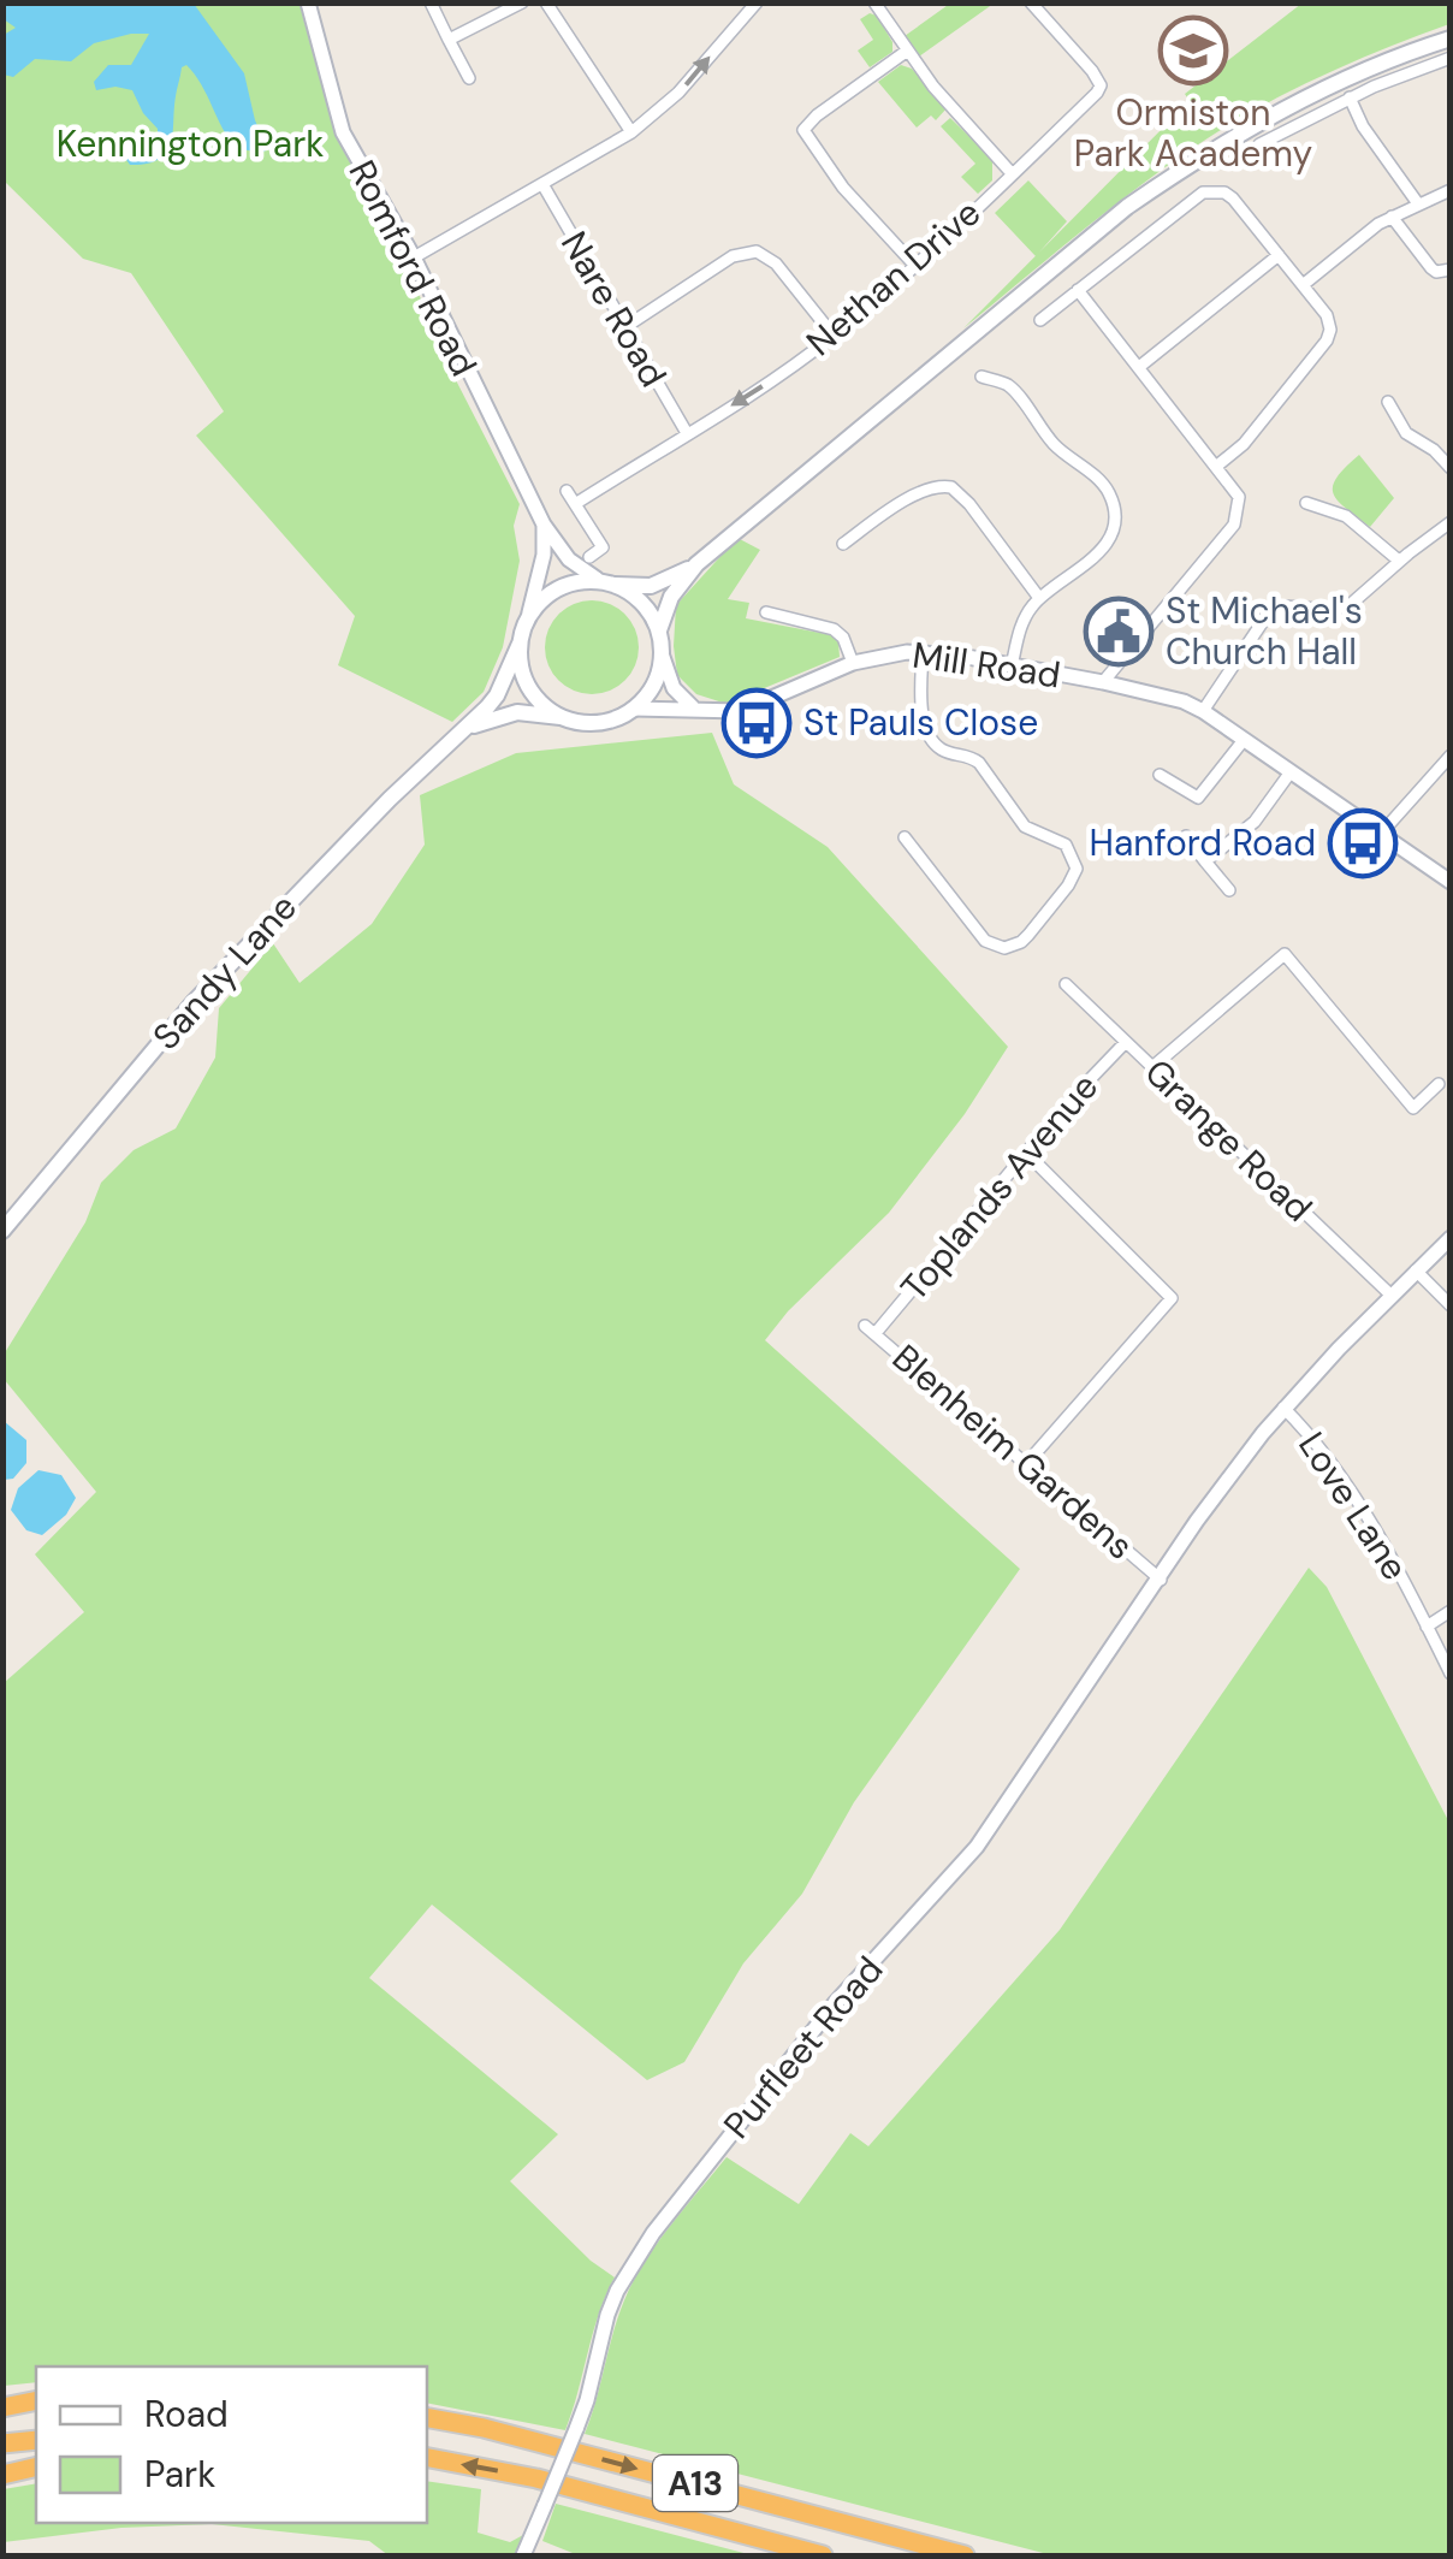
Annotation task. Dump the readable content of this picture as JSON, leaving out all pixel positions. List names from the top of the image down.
{
  "streets": {
    "highway": ["A13"],
    "main road": ["Sandy Lane"],
    "street": [
      "Romford Road",
      "Nethan Drive",
      "Nare Road",
      "Mill Road",
      "Grange Road",
      "Toplands Avenue",
      "Blenheim Gardens",
      "Love Lane",
      "Purfleet Road"
    ]
  },
  "crossings": [
    ["Romford Road", "Mill Road"],
    ["Romford Road", "Sandy Lane"],
    ["Nethan Drive", "Nare Road"],
    ["Mill Road", "Sandy Lane"],
    ["Grange Road", "Toplands Avenue"],
    ["Toplands Avenue", "Blenheim Gardens"],
    ["Blenheim Gardens", "Purfleet Road"],
    ["Love Lane", "Purfleet Road"]
  ],
  "parks": ["Kennington Park"],
  "places": {
    "school or university": ["Ormiston Park Academy"],
    "public building": ["St Michael's Church Hall"],
    "bus stop": ["St Pauls Close", "Hanford Road"]
  },
  "legend": ["Road", "Park"]
}
